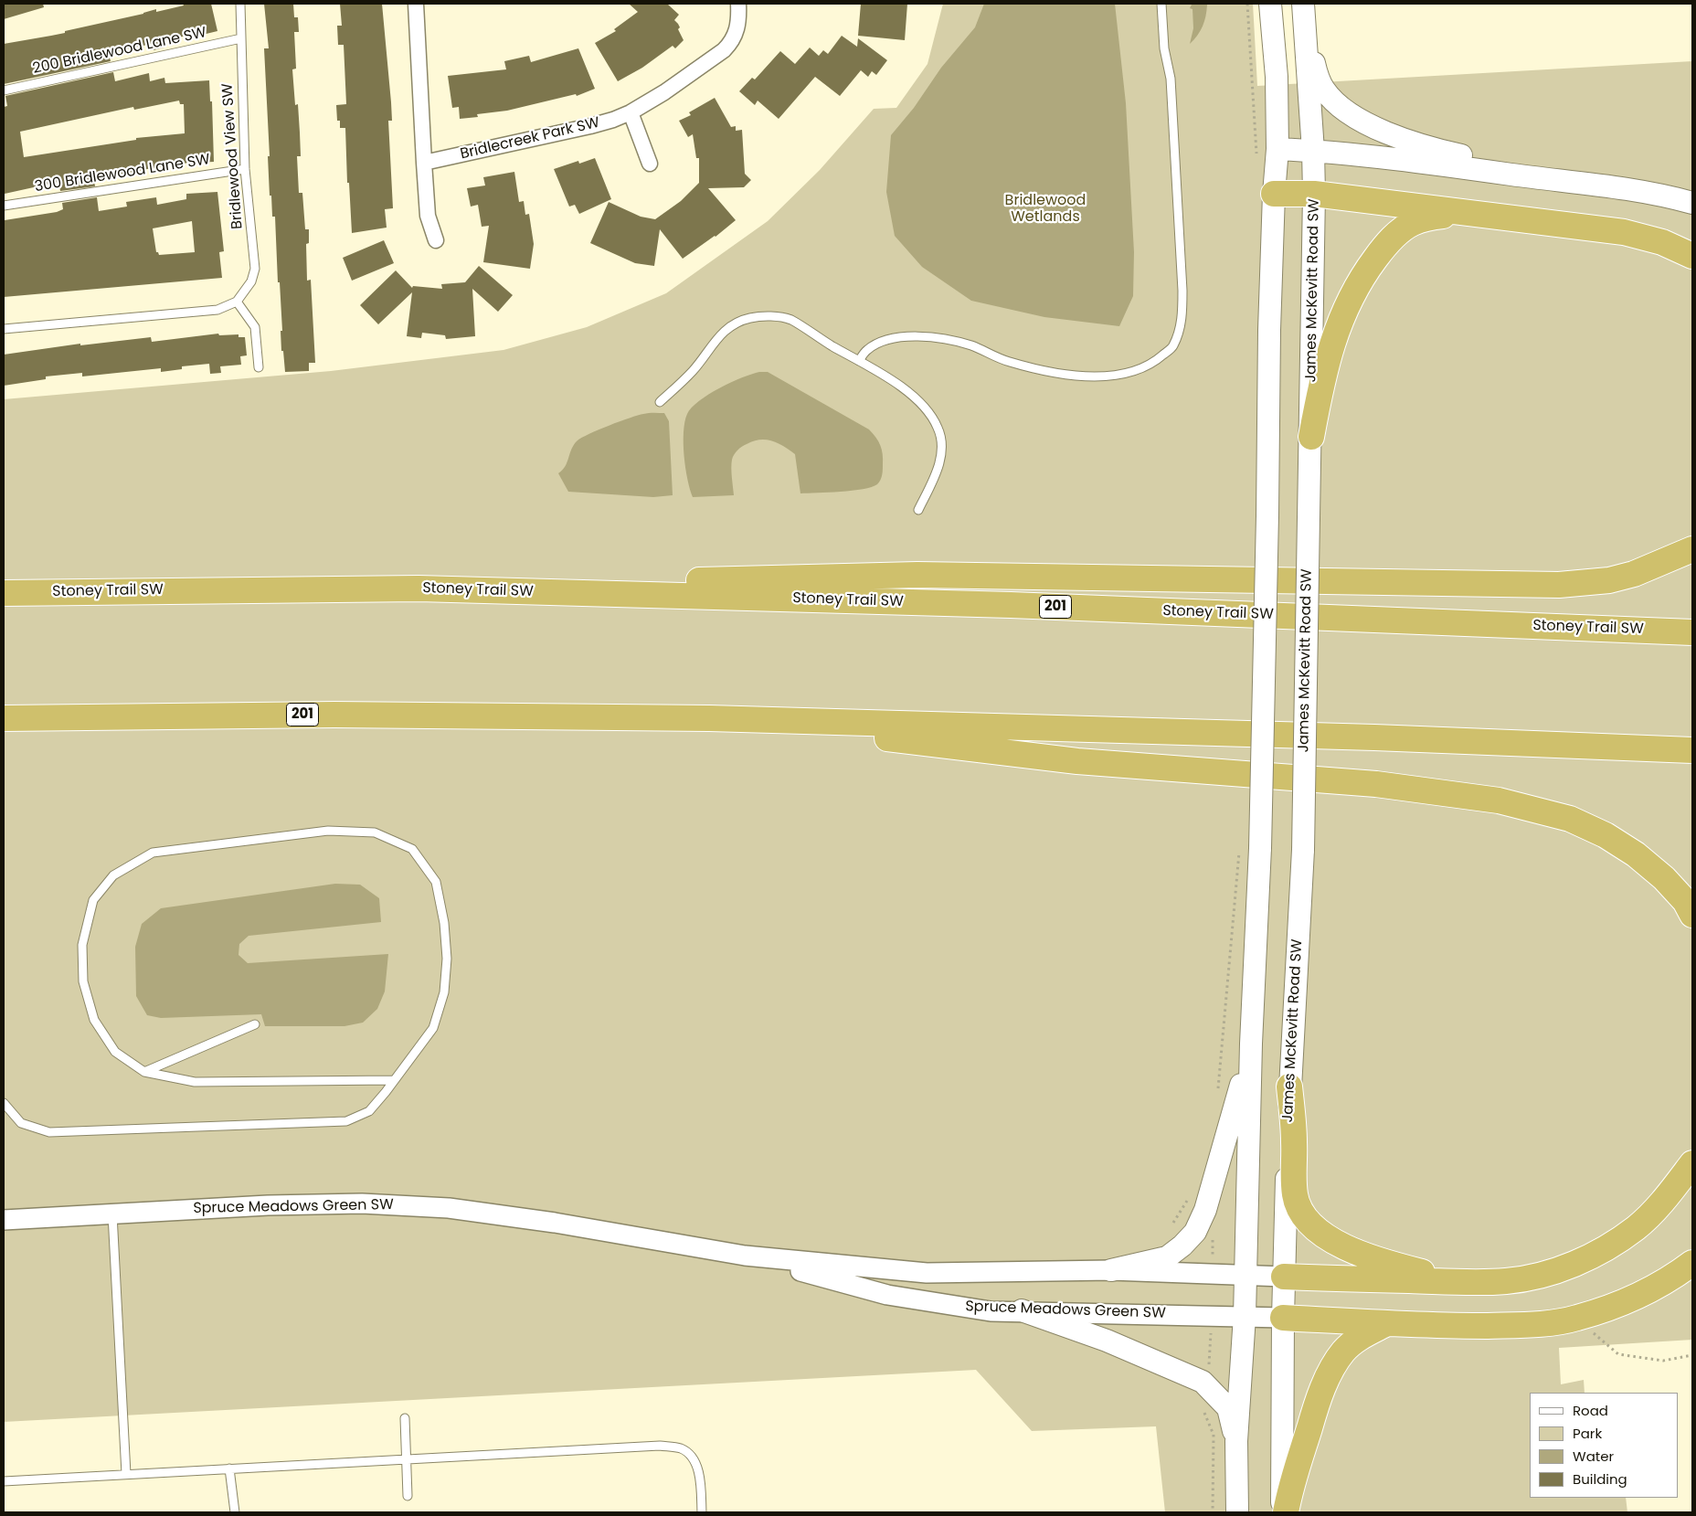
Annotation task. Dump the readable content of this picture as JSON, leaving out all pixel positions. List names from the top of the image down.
{
  "streets": {
    "highway": ["Stoney Trail SW", "201"],
    "main road": ["James McKevitt Road SW"],
    "street": ["Bridlecreek Park SW", "Spruce Meadows Green SW"],
    "lane": ["200 Bridlewood Lane SW", "Bridlewood View SW", "300 Bridlewood Lane SW"]
  },
  "crossings": [
    ["200 Bridlewood Lane SW", "Bridlewood View SW"],
    ["Bridlewood View SW", "300 Bridlewood Lane SW"],
    ["James McKevitt Road SW", "Spruce Meadows Green SW"]
  ],
  "parks": ["Bridlewood Wetlands"],
  "legend": [
    "Road",
    "Park",
    "Water",
    "Building"
  ]
}
